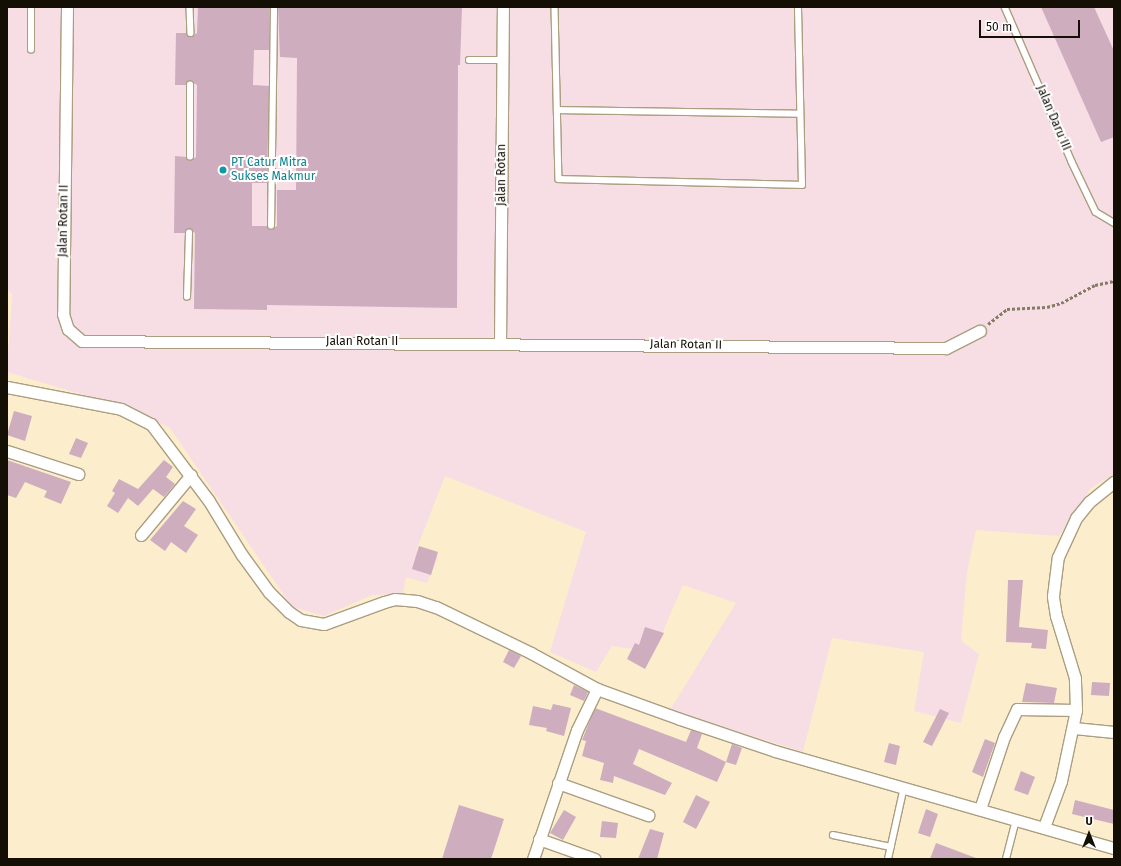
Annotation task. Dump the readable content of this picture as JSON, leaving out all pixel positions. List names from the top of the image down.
{
  "streets": {
    "street": ["Jalan Rotan", "Jalan Rotan II"],
    "lane": ["Jalan Daru III"]
  },
  "crossings": [
    ["Jalan Rotan", "Jalan Rotan II"]
  ],
  "places": ["PT Catur Mitra Sukses Makmur"],
  "scale_bar": "50 m",
  "north": "top"
}
